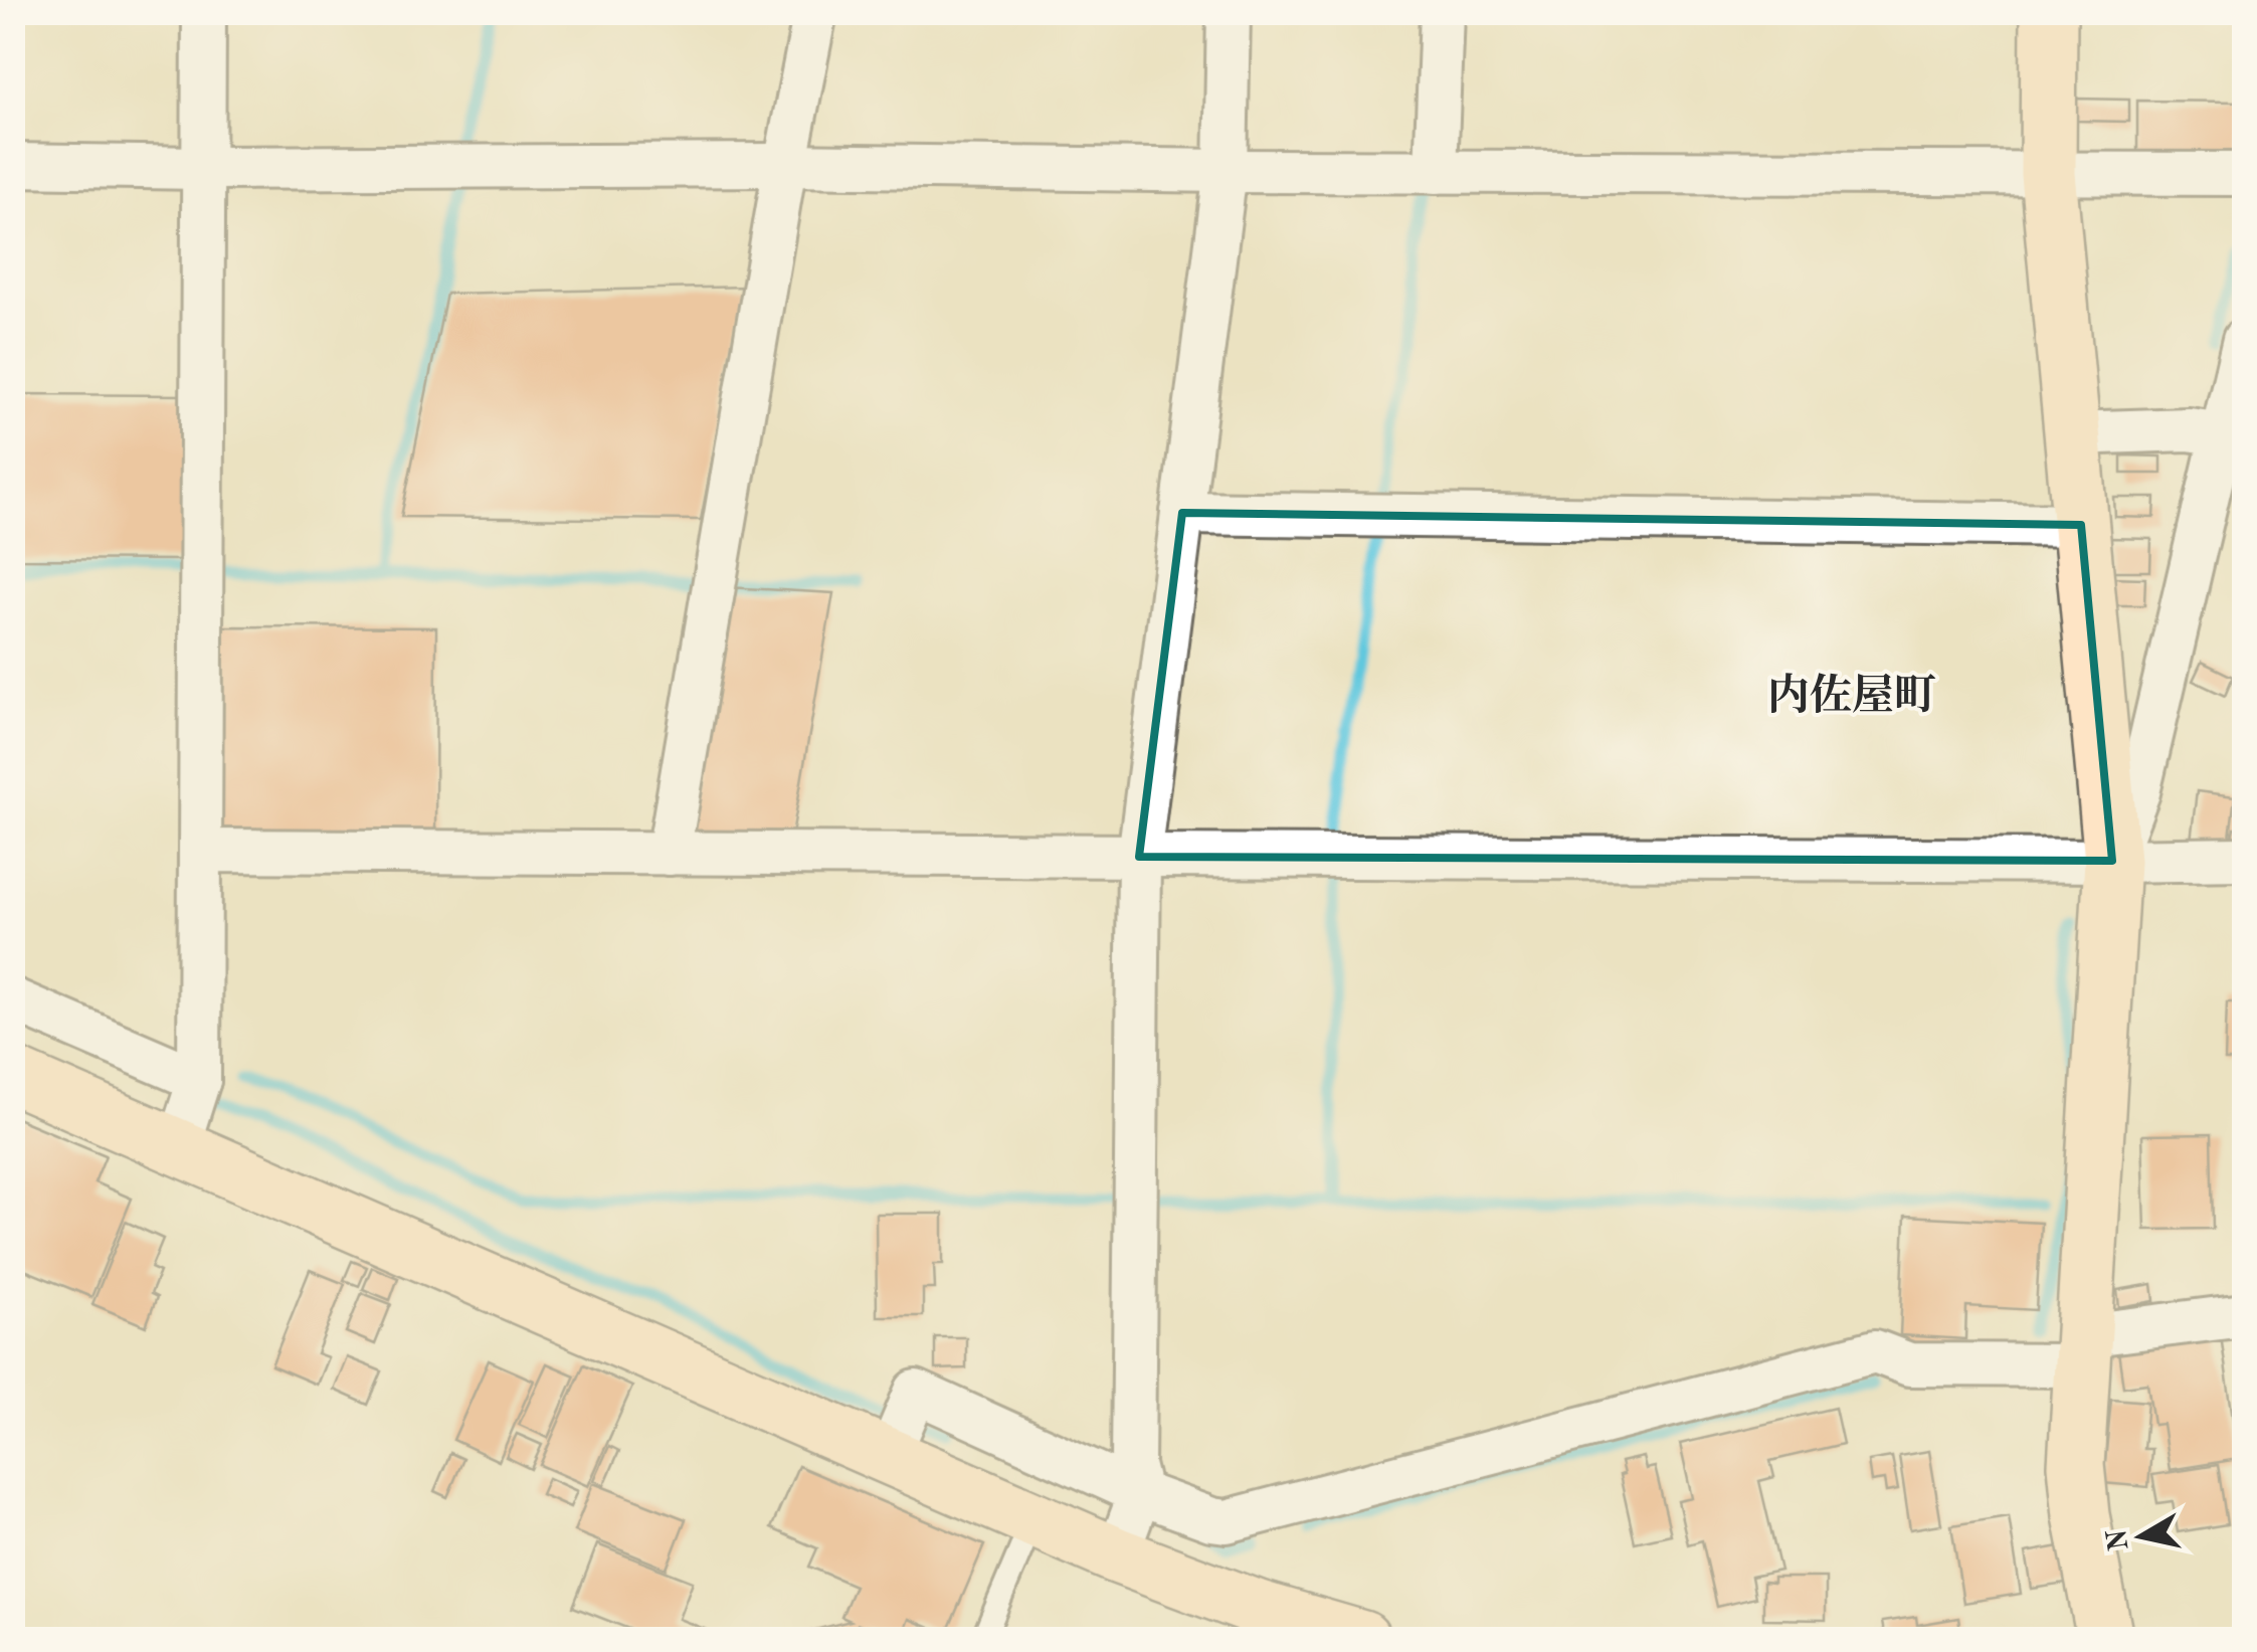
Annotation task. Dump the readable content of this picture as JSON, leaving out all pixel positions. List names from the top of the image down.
{
  "districts": ["内佐屋町"],
  "north": "left"
}
